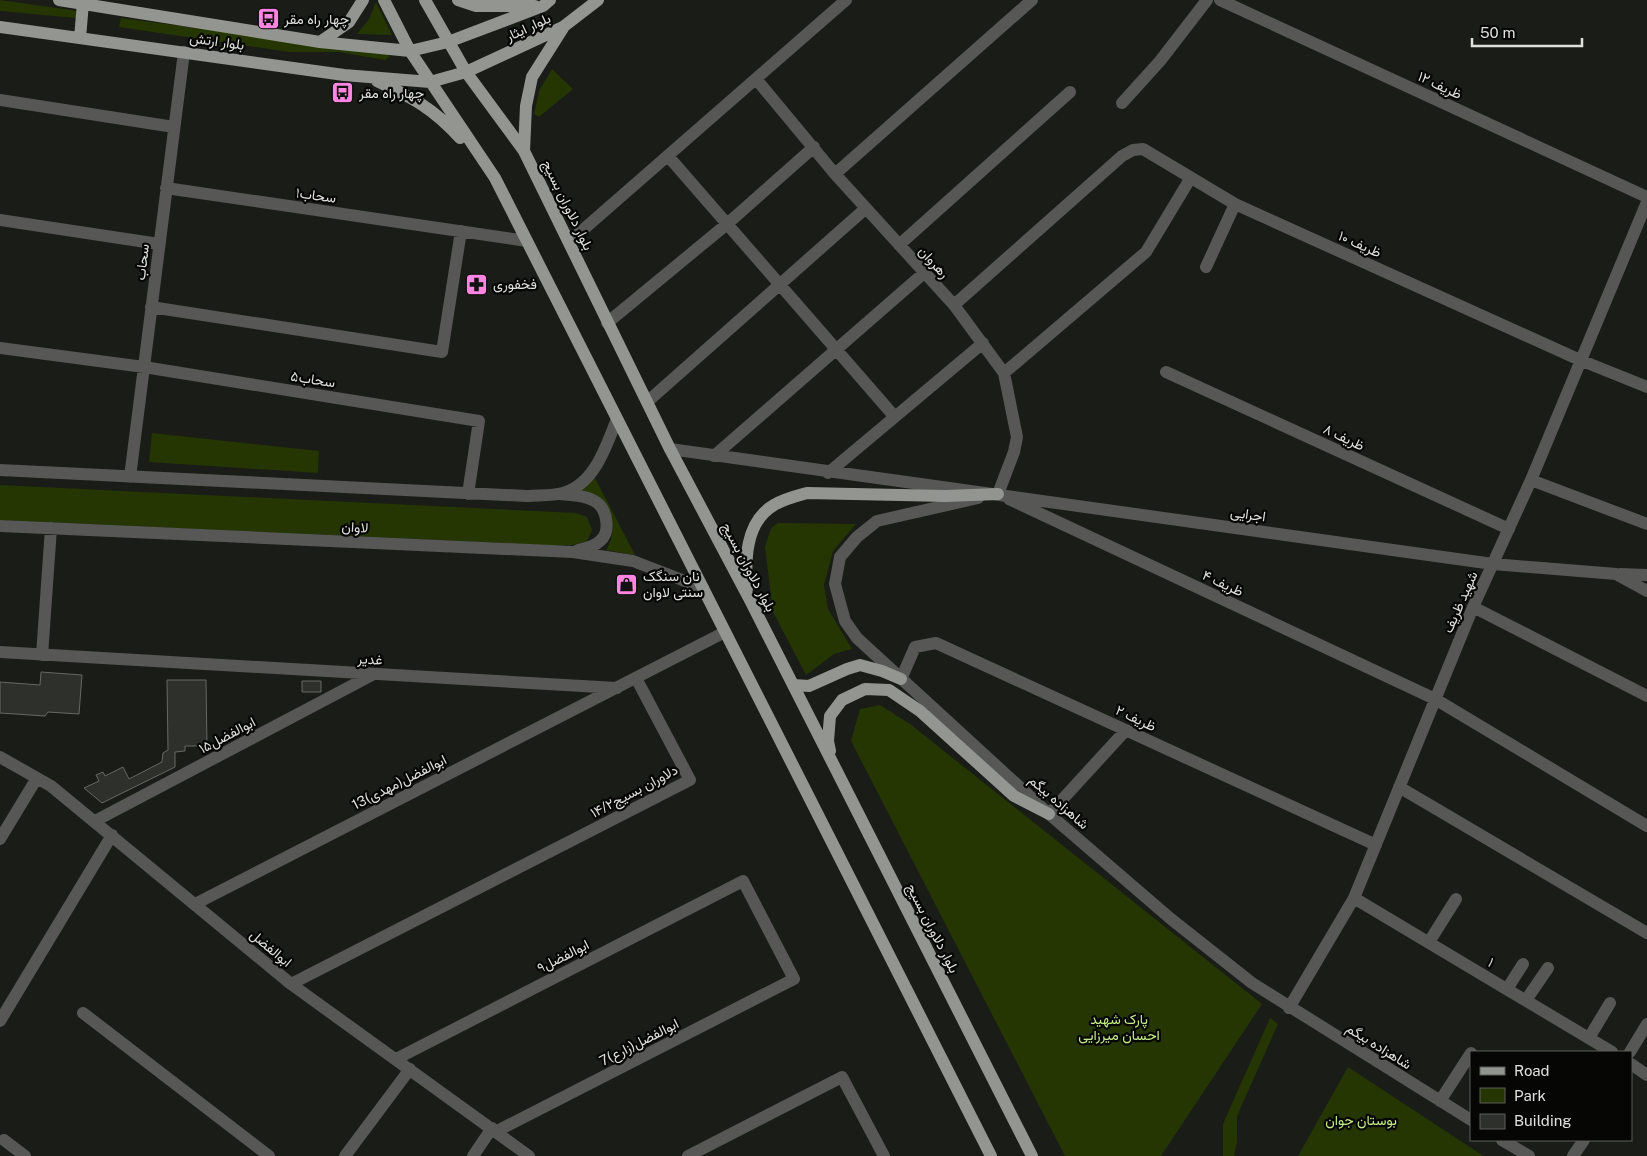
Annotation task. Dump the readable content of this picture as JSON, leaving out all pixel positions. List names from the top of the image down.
{
  "streets": {
    "main road": ["بلوار ایثار", "بلوار ارتش", "بلوار دلاوران بسیج"],
    "street": [
      "ظریف ۱۲",
      "۱سحاب",
      "ظریف ۱۰",
      "سحاب",
      "رهروان",
      "۵سحاب",
      "ظریف ۸",
      "اجرایی",
      "لاوان",
      "ظریف ۴",
      "شهید ظریف",
      "غدیر",
      "ظریف ۲",
      "ابوالفضل۱۵",
      "13ابوالفضل(مهدی)",
      "۱۴/۲دلاوران بسیج",
      "شاهزاده بیگم",
      "ابوالفضل",
      "ابوالفضل۹",
      "۱",
      "7ابوالفضل(زارع)"
    ]
  },
  "crossings": [
    ["بلوار ایثار", "بلوار ارتش"],
    ["بلوار ایثار", "بلوار دلاوران بسیج"],
    ["بلوار ارتش", "بلوار دلاوران بسیج"],
    ["بلوار ارتش", "سحاب"],
    ["۱سحاب", "سحاب"],
    ["بلوار دلاوران بسیج", "اجرایی"],
    ["ظریف ۱۰", "رهروان"],
    ["ظریف ۱۰", "شهید ظریف"],
    ["سحاب", "۵سحاب"],
    ["رهروان", "اجرایی"],
    ["رهروان", "ظریف ۴"],
    ["رهروان", "شاهزاده بیگم"],
    ["ظریف ۸", "شهید ظریف"],
    ["اجرایی", "ظریف ۴"],
    ["اجرایی", "شهید ظریف"],
    ["اجرایی", "شاهزاده بیگم"],
    ["ظریف ۴", "شهید ظریف"],
    ["ظریف ۴", "شاهزاده بیگم"],
    ["شهید ظریف", "ظریف ۲"],
    ["شهید ظریف", "شاهزاده بیگم"],
    ["شهید ظریف", "۱"],
    ["غدیر", "ابوالفضل۱۵"],
    ["غدیر", "13ابوالفضل(مهدی)"],
    ["ظریف ۲", "شاهزاده بیگم"],
    ["ابوالفضل۱۵", "ابوالفضل"],
    ["13ابوالفضل(مهدی)", "ابوالفضل"],
    ["۱۴/۲دلاوران بسیج", "ابوالفضل"],
    ["ابوالفضل", "ابوالفضل۹"],
    ["ابوالفضل", "7ابوالفضل(زارع)"],
    ["ابوالفضل۹", "7ابوالفضل(زارع)"]
  ],
  "parks": ["پارک شهید احسان میرزایی", "بوستان جوان"],
  "places": {
    "bus stop": ["چهار راه مقر", "چهار راه مقر‍"],
    "pharmacy": ["فخفوری"],
    "shop": ["نان سنگک سنتی لاوان"]
  },
  "legend": ["Road", "Park", "Building"],
  "scale_bar": "50 m"
}
